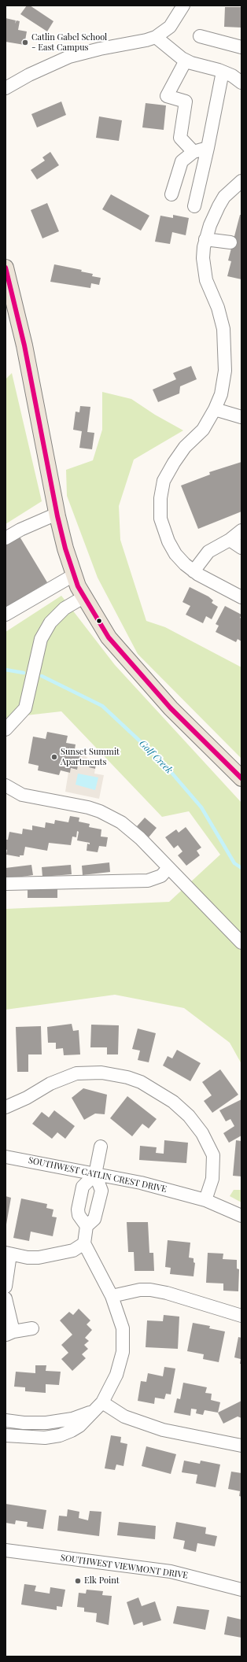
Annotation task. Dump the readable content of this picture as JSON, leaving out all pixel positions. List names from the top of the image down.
{
  "streets": {
    "street": ["SOUTHWEST CATLIN CREST DRIVE", "SOUTHWEST VIEWMONT DRIVE"]
  },
  "water": ["Golf Creek"],
  "places": ["Catlin Gabel School - East Campus", "Sunset Summit Apartments", "Elk Point"]
}
